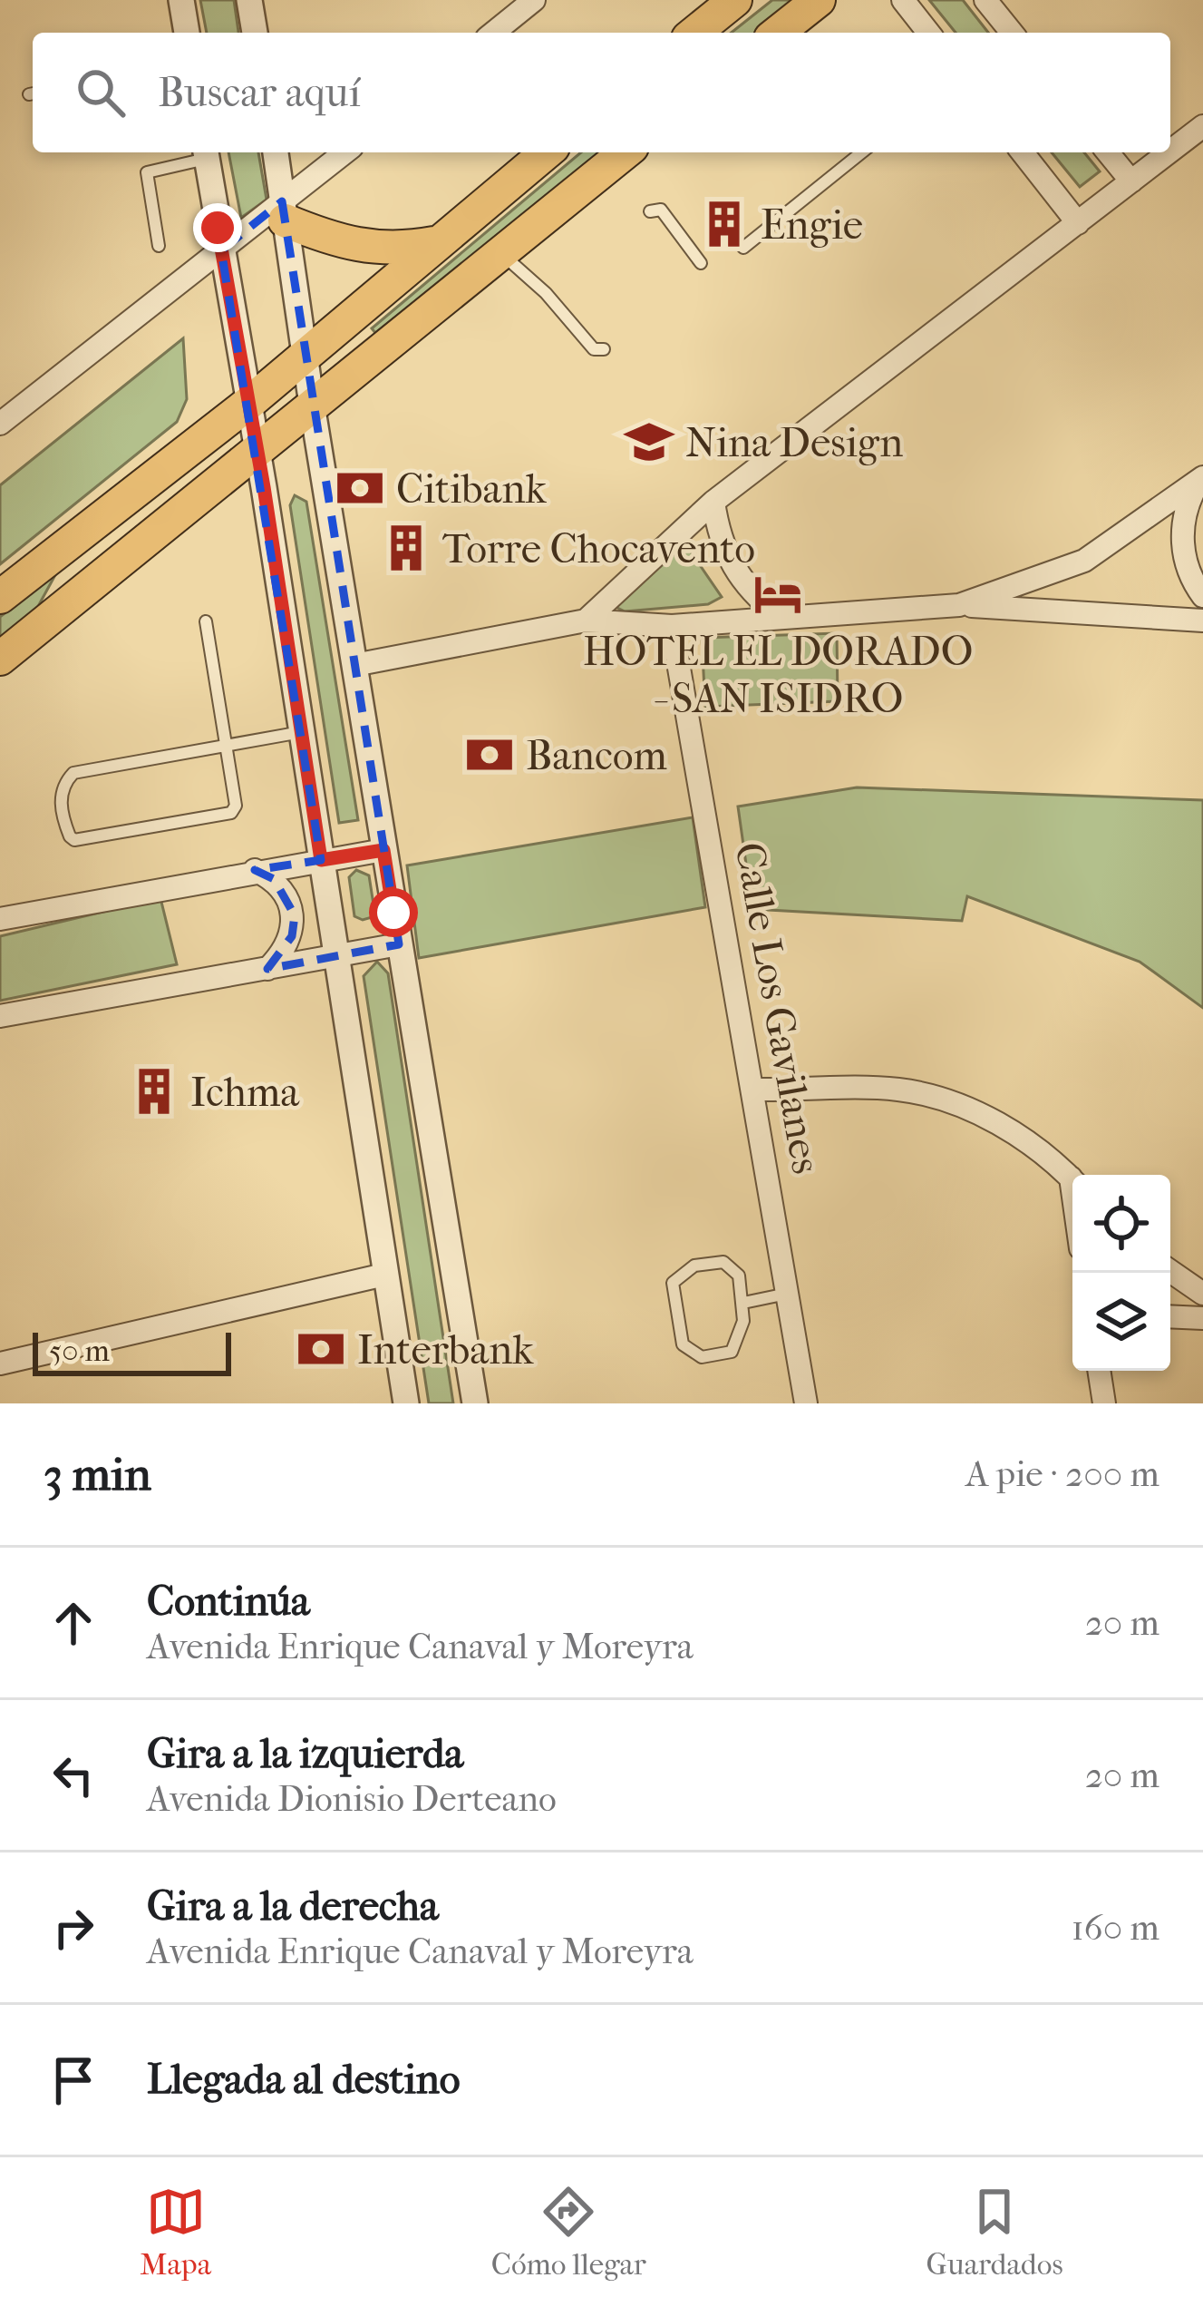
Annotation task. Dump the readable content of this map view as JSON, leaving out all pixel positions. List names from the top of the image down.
{
  "streets": {
    "street": ["Calle Los Gavilanes"]
  },
  "places": {
    "building": ["Engie", "Torre Chocavento", "Ichma"],
    "school or university": ["Nina Design"],
    "bank": ["Citibank", "Bancom", "Interbank"],
    "hotel": ["HOTEL EL DORADO - SAN ISIDRO"]
  },
  "scale_bar": "50 m",
  "page": {
    "search": "Buscar aquí",
    "scale": "50 m",
    "heading": ["3 min", "A pie · 200 m"],
    "list": [
      ["Continúa", "Avenida Enrique Canaval y Moreyra", "20 m"],
      ["Gira a la izquierda", "Avenida Dionisio Derteano", "20 m"],
      ["Gira a la derecha", "Avenida Enrique Canaval y Moreyra", "160 m"],
      "Llegada al destino"
    ],
    "nav": ["Mapa", "Cómo llegar", "Guardados"]
  }
}
